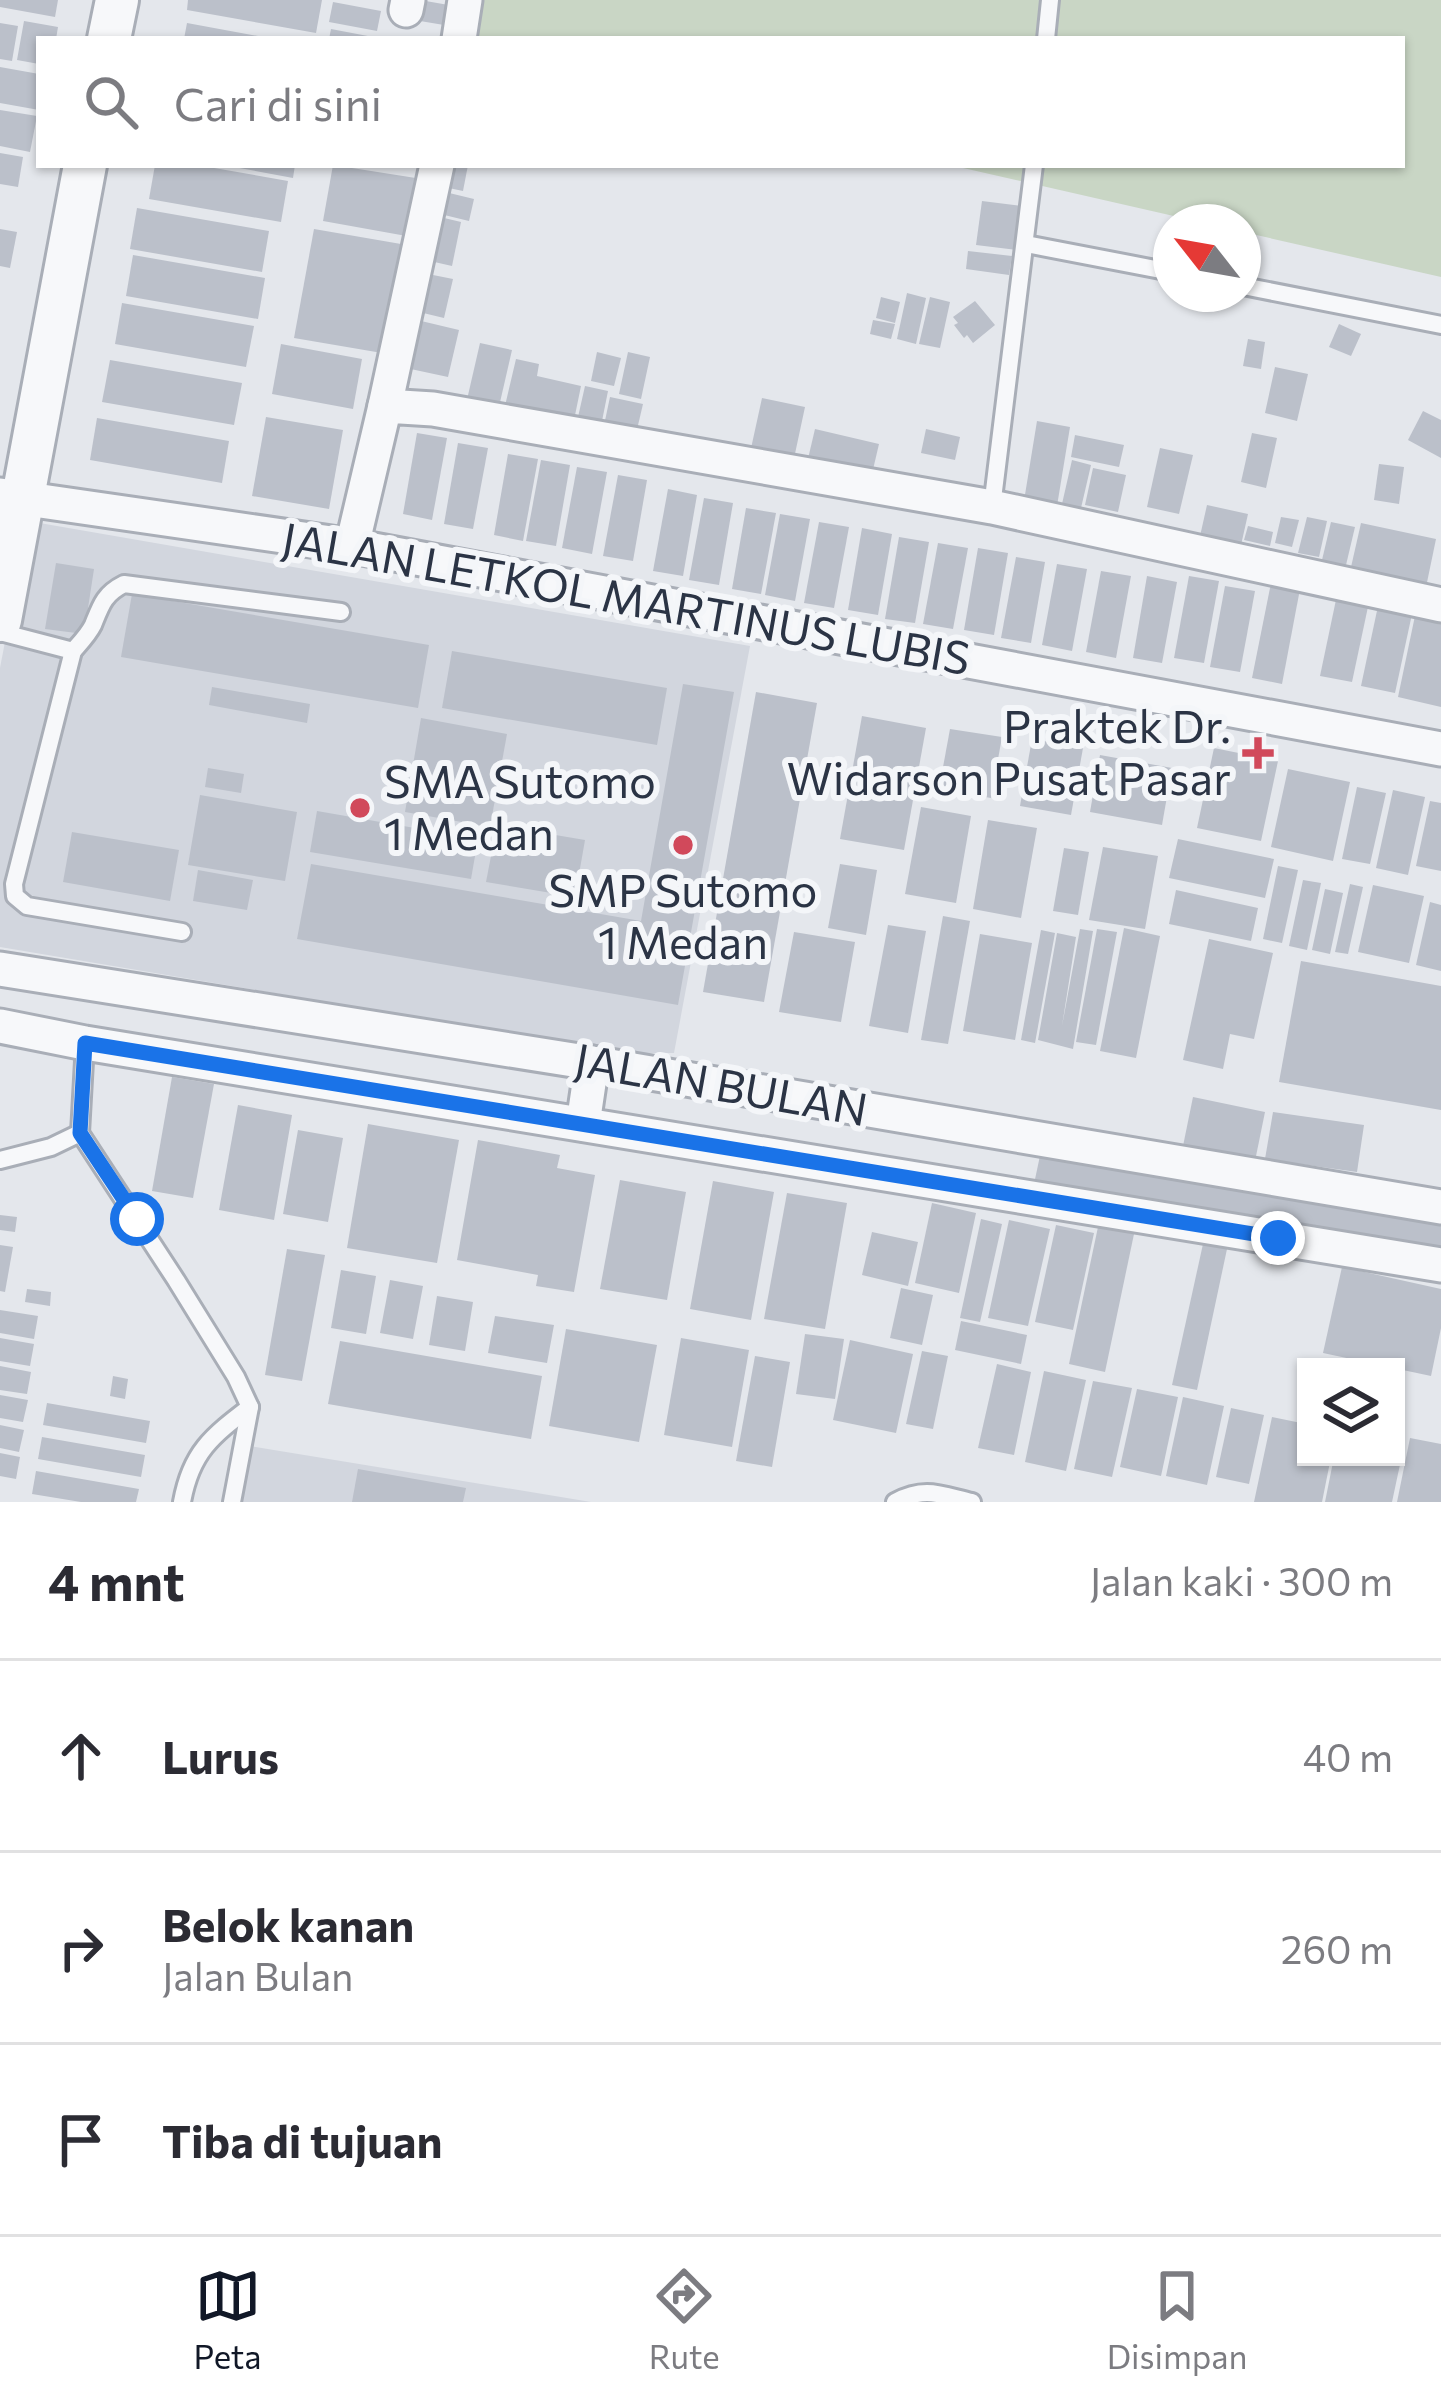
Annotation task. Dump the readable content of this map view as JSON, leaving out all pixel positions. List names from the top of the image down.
{
  "streets": {
    "street": ["JALAN LETKOL MARTINUS LUBIS", "JALAN BULAN"]
  },
  "places": {
    "health": ["Praktek Dr. Widarson Pusat Pasar"],
    "other": ["SMA Sutomo 1 Medan", "SMP Sutomo 1 Medan"]
  },
  "north": "top left",
  "page": {
    "search": "Cari di sini",
    "heading": ["4 mnt", "Jalan kaki · 300 m"],
    "list": [
      ["Lurus", "40 m"],
      ["Belok kanan", "Jalan Bulan", "260 m"],
      "Tiba di tujuan"
    ],
    "nav": ["Peta", "Rute", "Disimpan"]
  }
}
